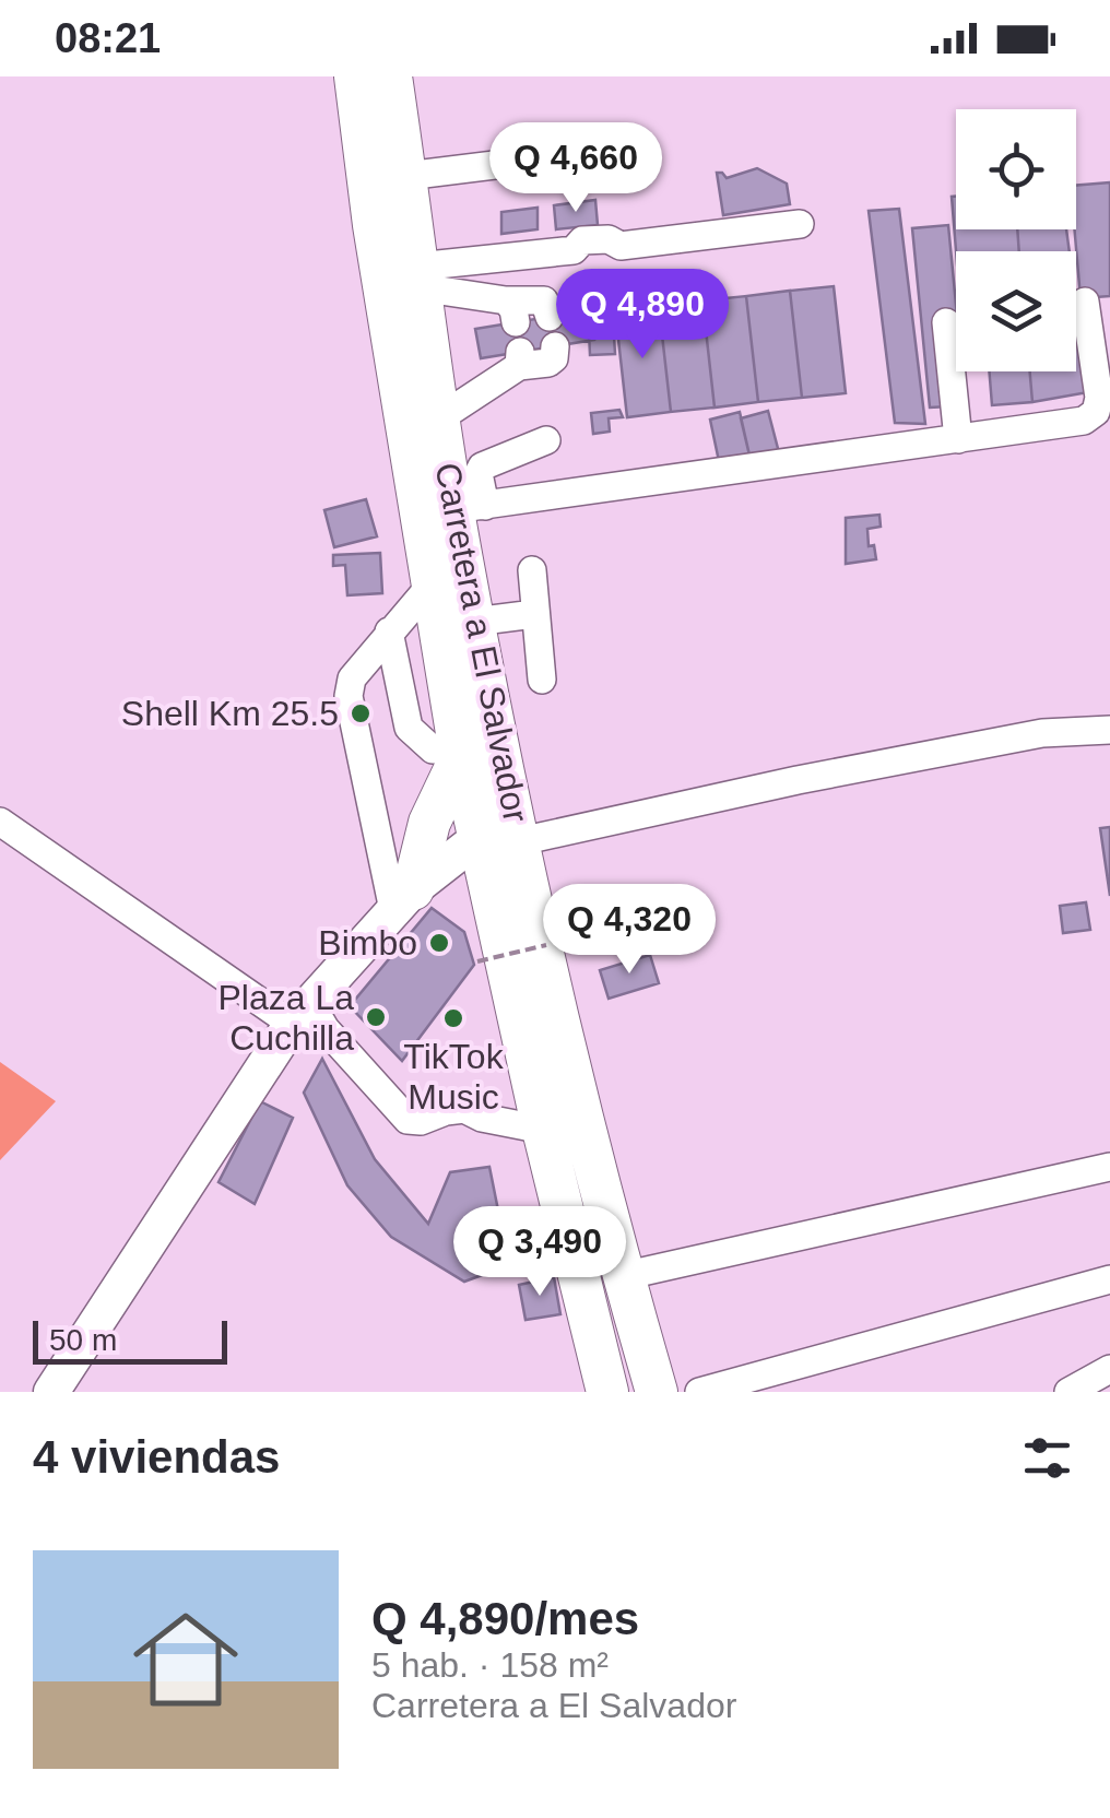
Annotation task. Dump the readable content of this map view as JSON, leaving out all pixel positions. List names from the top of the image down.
{
  "streets": {
    "highway": ["Carretera a El Salvador"]
  },
  "places": [
    "Shell Km 25.5",
    "Bimbo",
    "Plaza La Cuchilla",
    "TikTok Music"
  ],
  "scale_bar": "50 m",
  "page": {
    "status": "08:21",
    "price": [
      "Q 4,660",
      "Q 4,890",
      "Q 4,320",
      "Q 3,490"
    ],
    "scale": "50 m",
    "heading": "4 viviendas",
    "list": [
      {
        "name": "Q 4,890/mes",
        "note": "5 hab. · 158 m² · Carretera a El Salvador"
      }
    ]
  }
}
